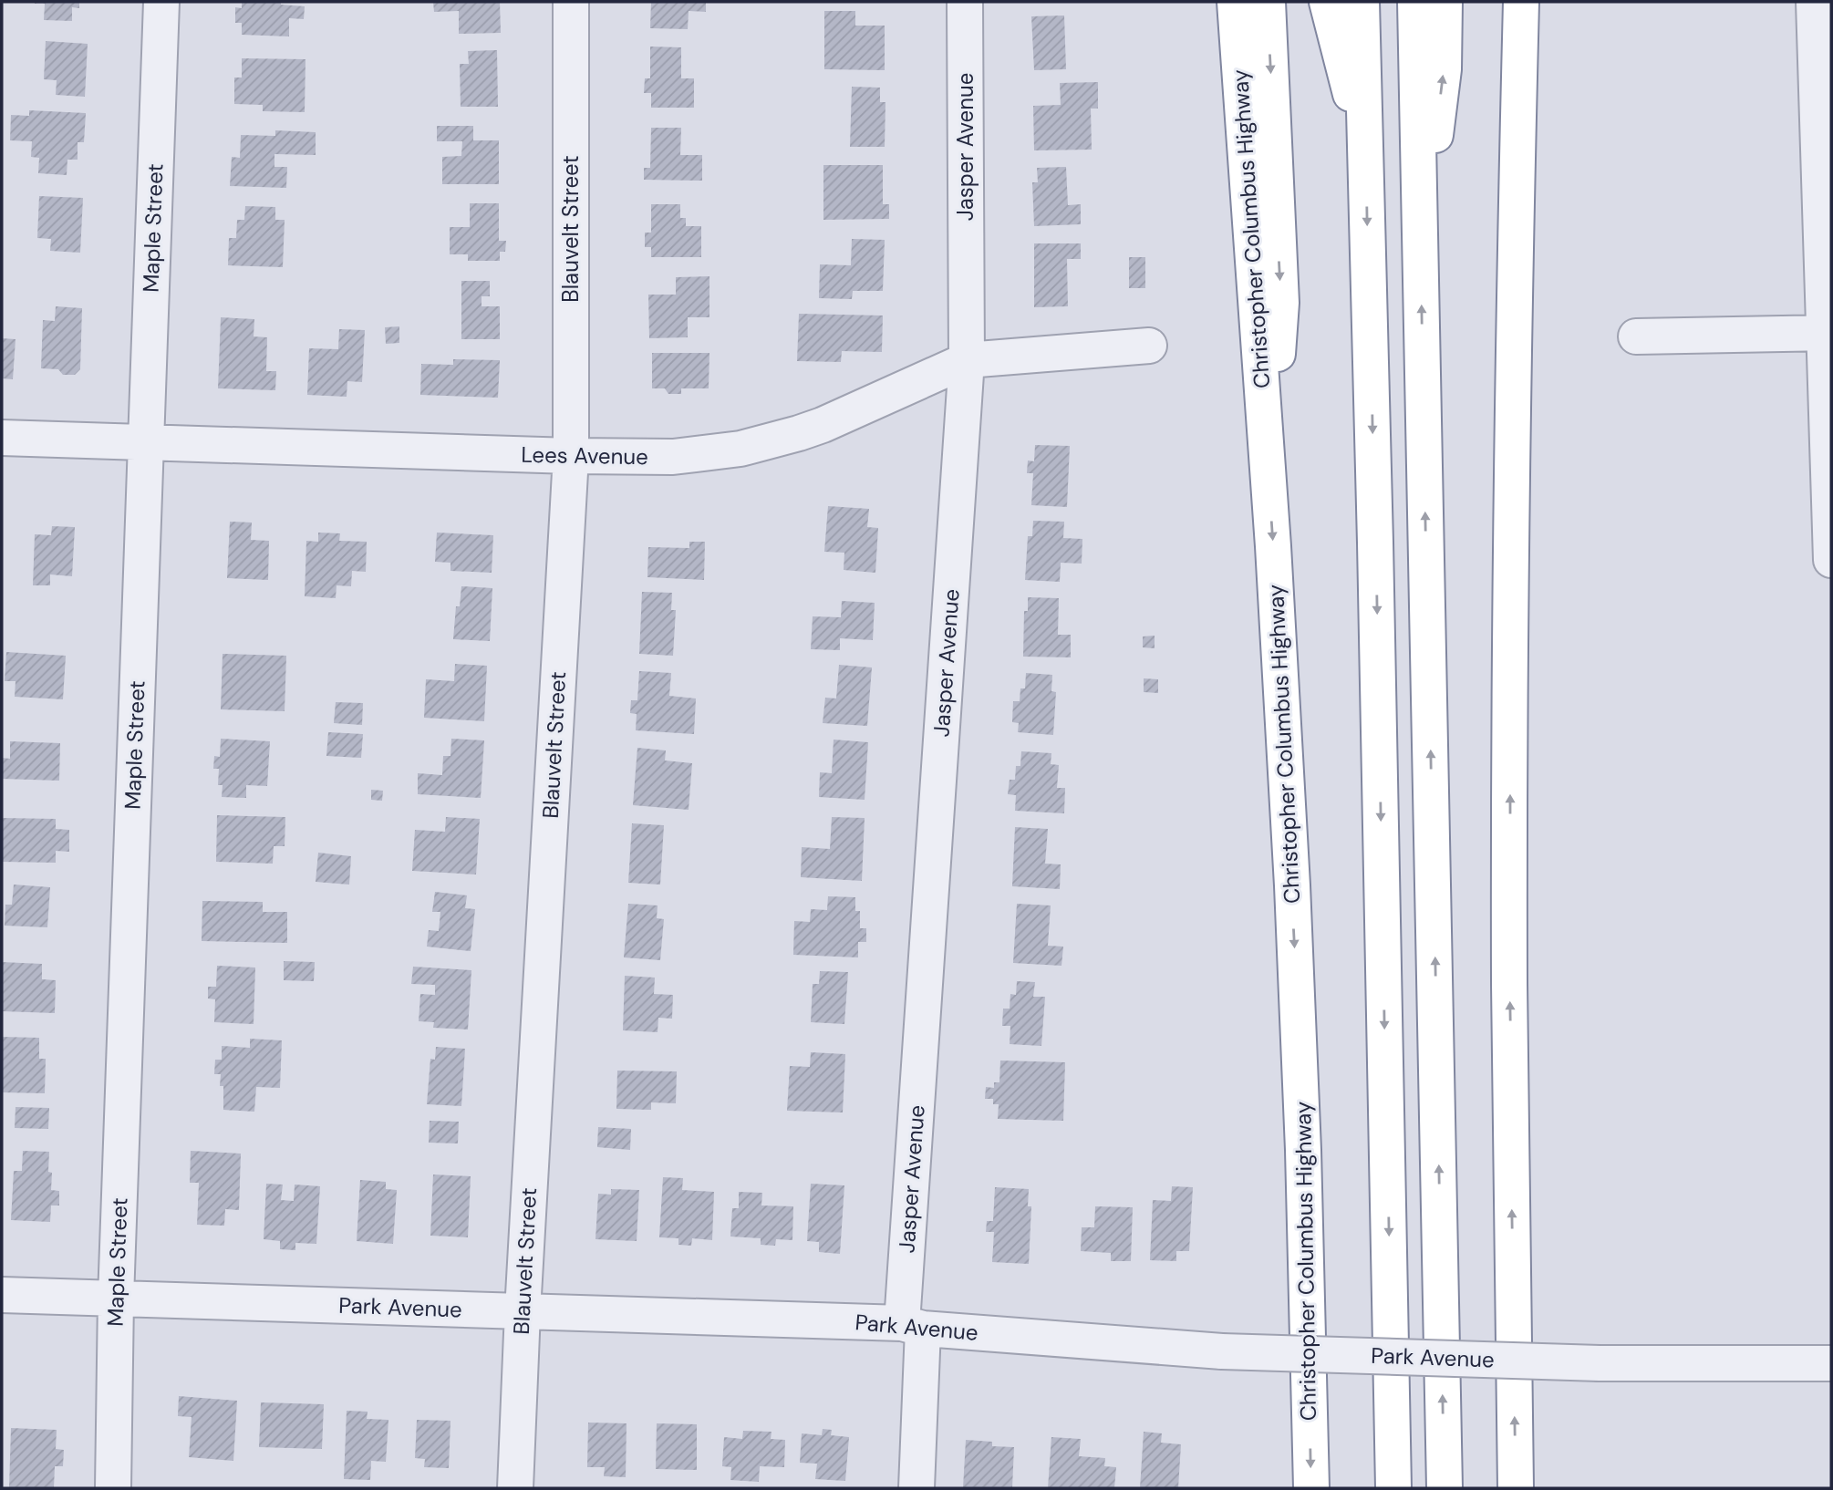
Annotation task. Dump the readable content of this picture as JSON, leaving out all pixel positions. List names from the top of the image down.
{
  "streets": {
    "highway": ["Christopher Columbus Highway"],
    "street": [
      "Jasper Avenue",
      "Maple Street",
      "Blauvelt Street",
      "Lees Avenue",
      "Park Avenue"
    ]
  },
  "crossings": [
    ["Jasper Avenue", "Lees Avenue"],
    ["Jasper Avenue", "Park Avenue"],
    ["Maple Street", "Lees Avenue"],
    ["Maple Street", "Park Avenue"],
    ["Blauvelt Street", "Lees Avenue"],
    ["Blauvelt Street", "Park Avenue"]
  ]
}
